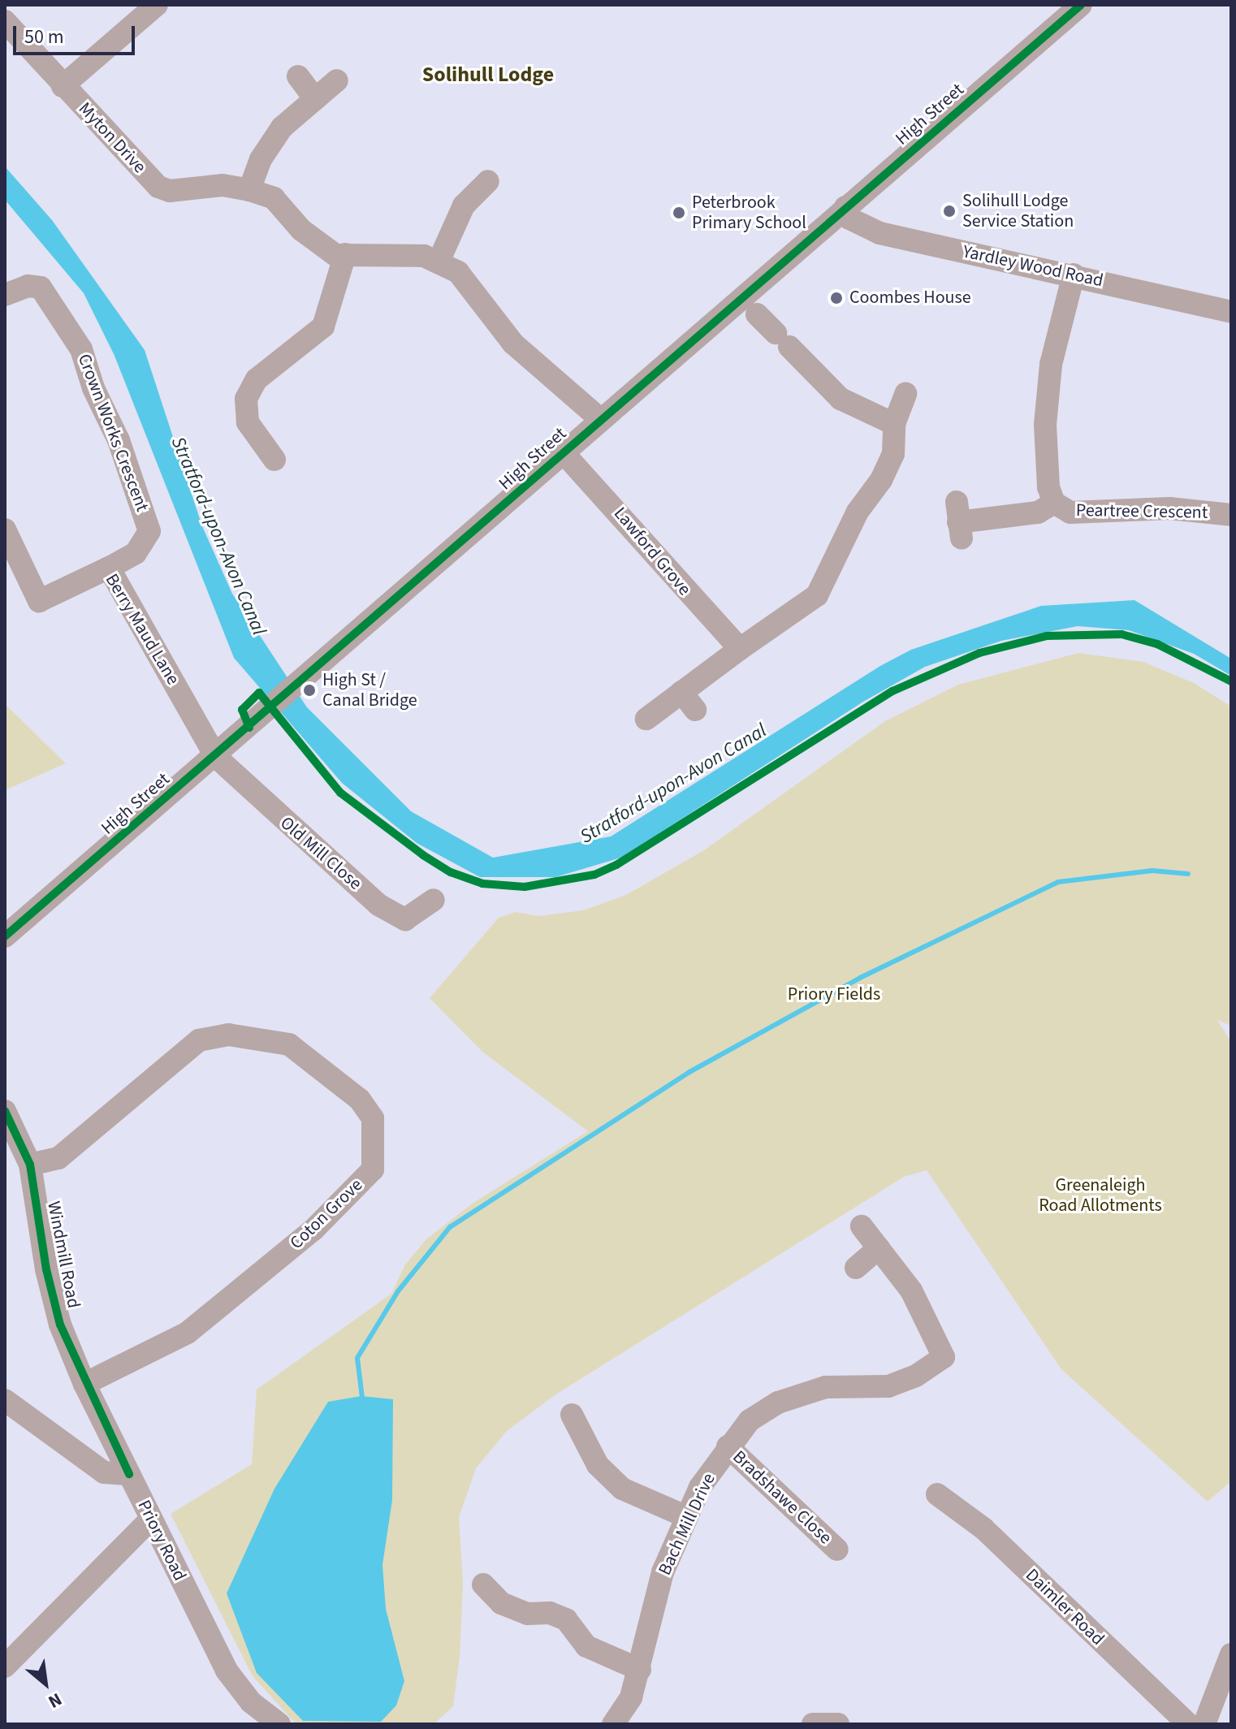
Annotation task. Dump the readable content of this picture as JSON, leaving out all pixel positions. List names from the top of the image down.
{
  "streets": {
    "street": [
      "High Street",
      "Myton Drive",
      "Yardley Wood Road",
      "Crown Works Crescent",
      "Peartree Crescent",
      "Lawford Grove",
      "Berry Maud Lane",
      "Old Mill Close",
      "Coton Grove",
      "Windmill Road",
      "Bradshawe Close",
      "Bach Mill Drive",
      "Priory Road",
      "Daimler Road"
    ]
  },
  "crossings": [
    ["High Street", "Myton Drive"],
    ["High Street", "Yardley Wood Road"],
    ["High Street", "Lawford Grove"],
    ["High Street", "Berry Maud Lane"],
    ["High Street", "Old Mill Close"],
    ["Yardley Wood Road", "Peartree Crescent"],
    ["Crown Works Crescent", "Berry Maud Lane"],
    ["Berry Maud Lane", "Old Mill Close"],
    ["Coton Grove", "Windmill Road"],
    ["Windmill Road", "Priory Road"],
    ["Bradshawe Close", "Bach Mill Drive"]
  ],
  "districts": ["Solihull Lodge"],
  "water": ["Stratford-upon-Avon Canal"],
  "parks": ["Priory Fields", "Greenaleigh Road Allotments"],
  "places": [
    "Solihull Lodge Service Station",
    "Peterbrook Primary School",
    "Coombes House",
    "High St / Canal Bridge"
  ],
  "scale_bar": "50 m",
  "north": "bottom right"
}
